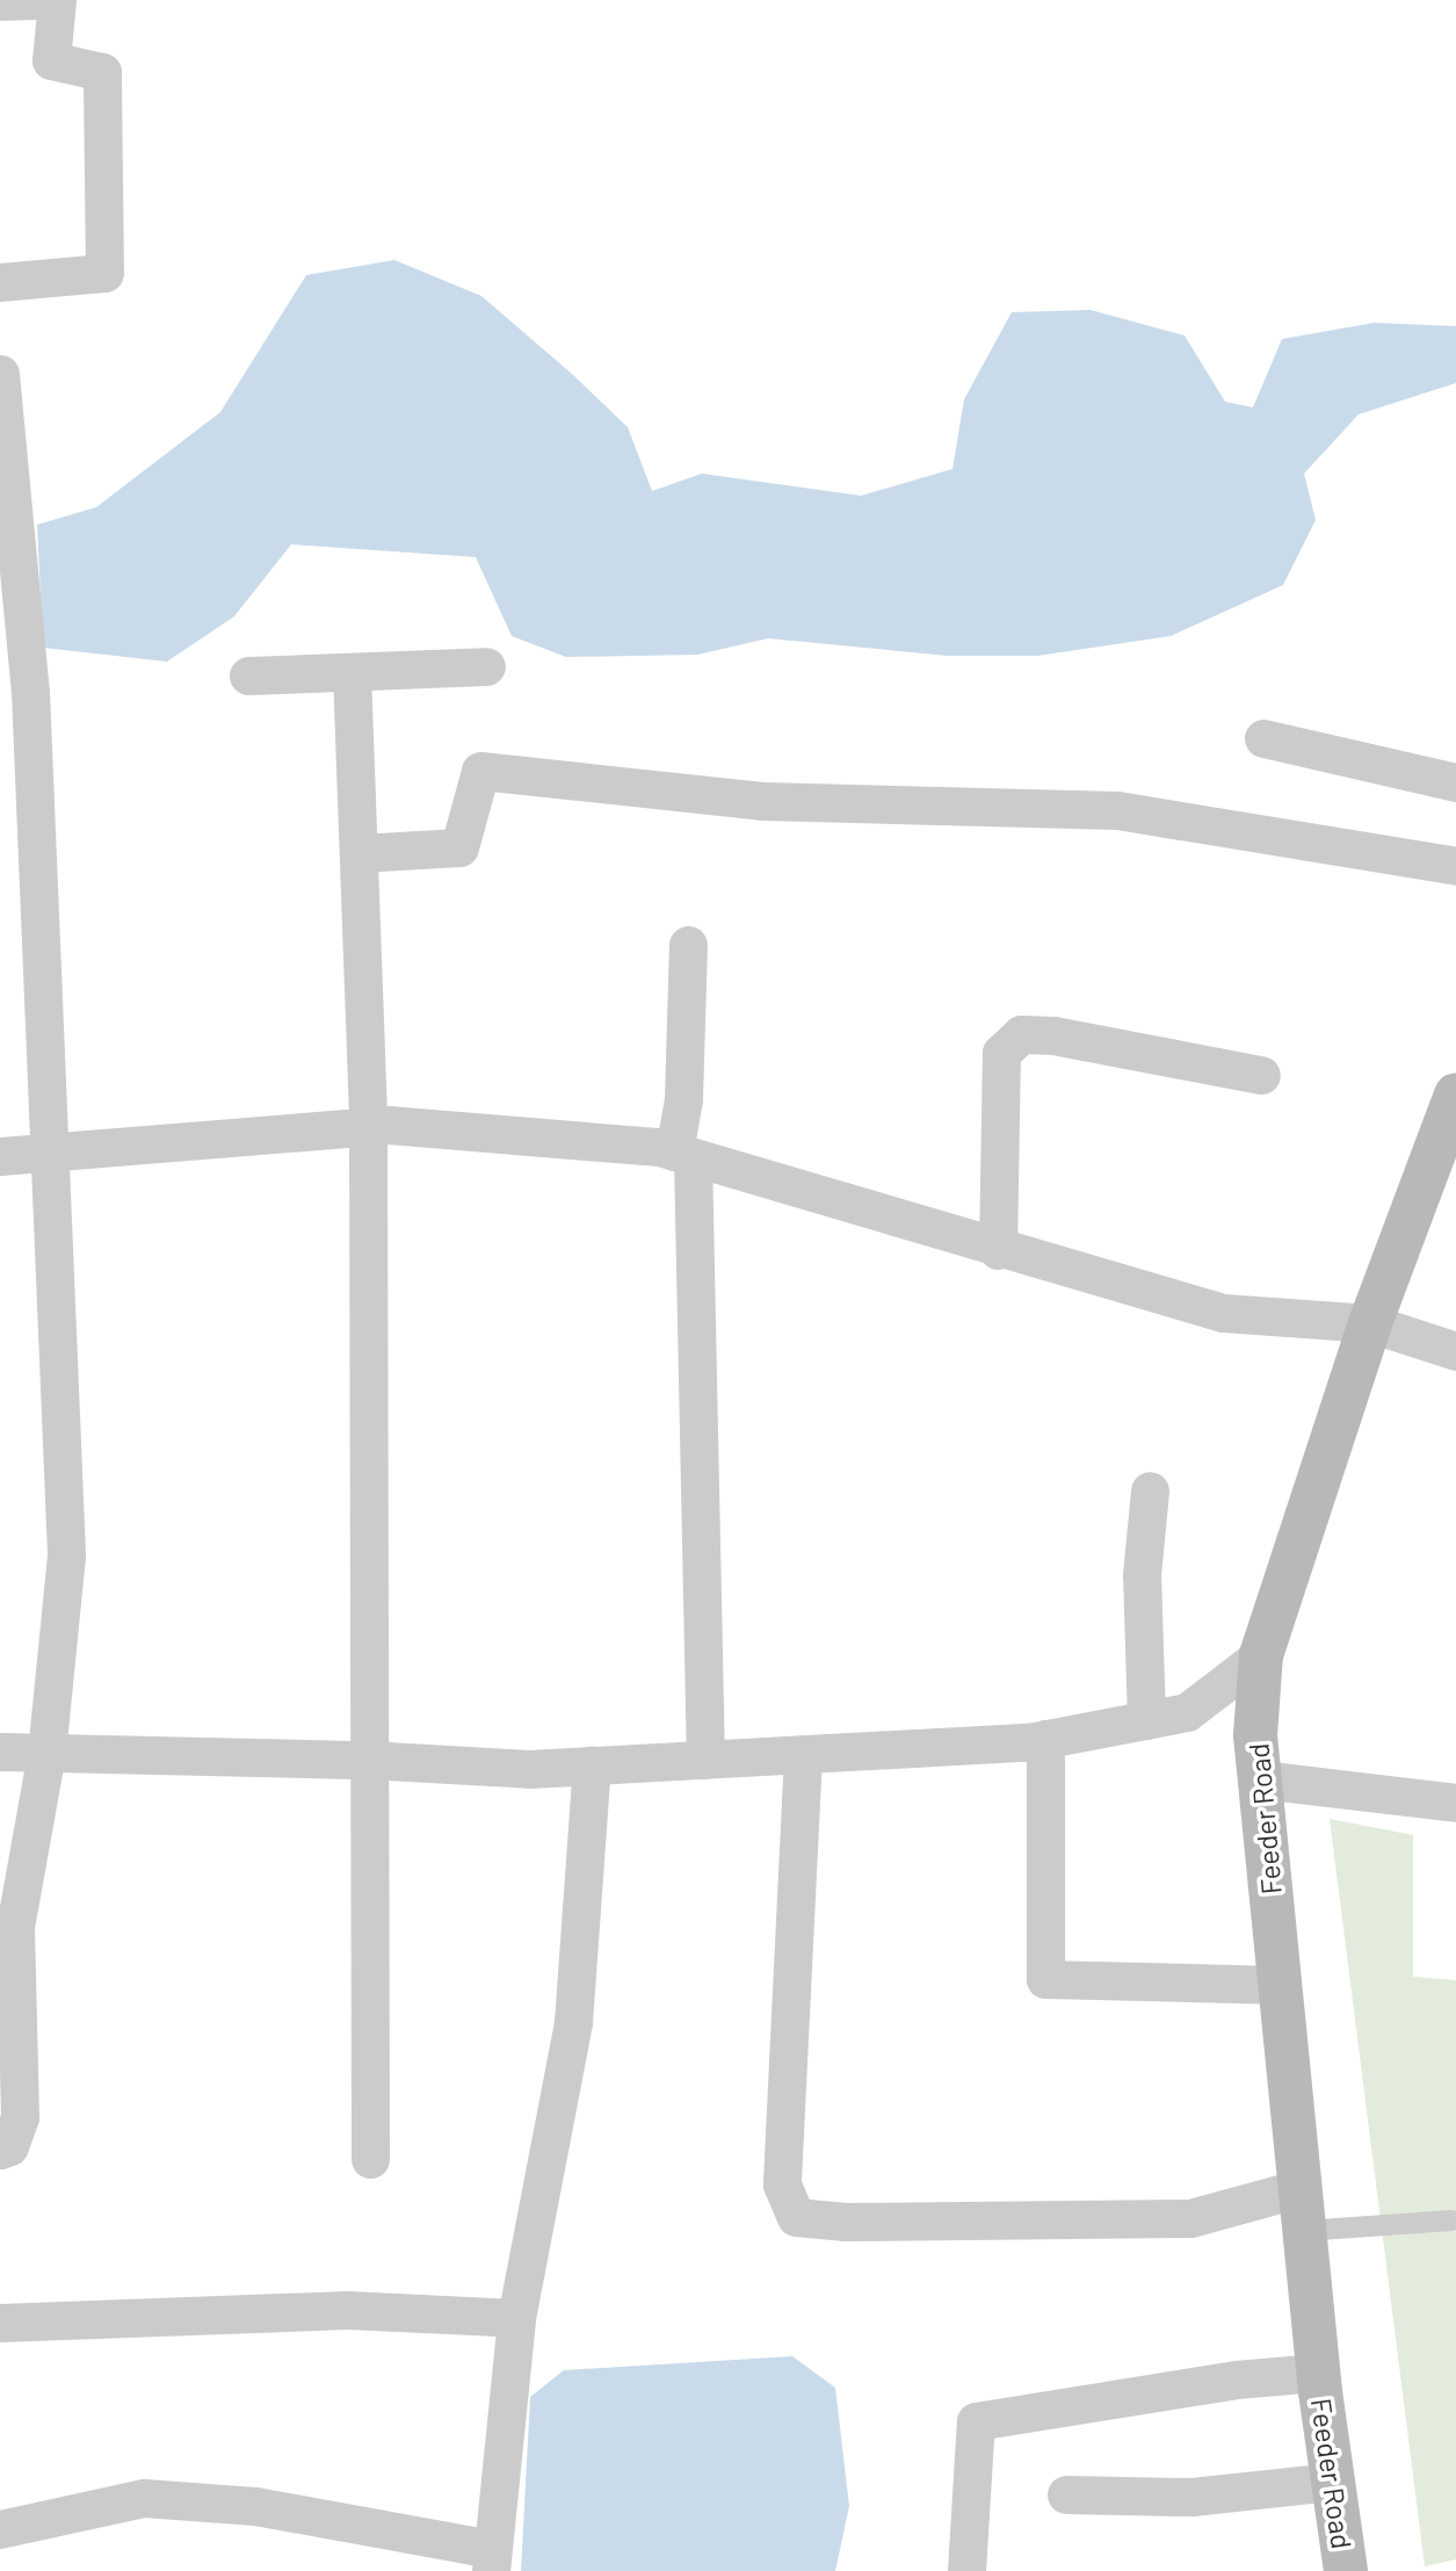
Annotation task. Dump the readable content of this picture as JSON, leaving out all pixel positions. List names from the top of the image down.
{
  "streets": {
    "street": ["Feeder Road"]
  }
}
